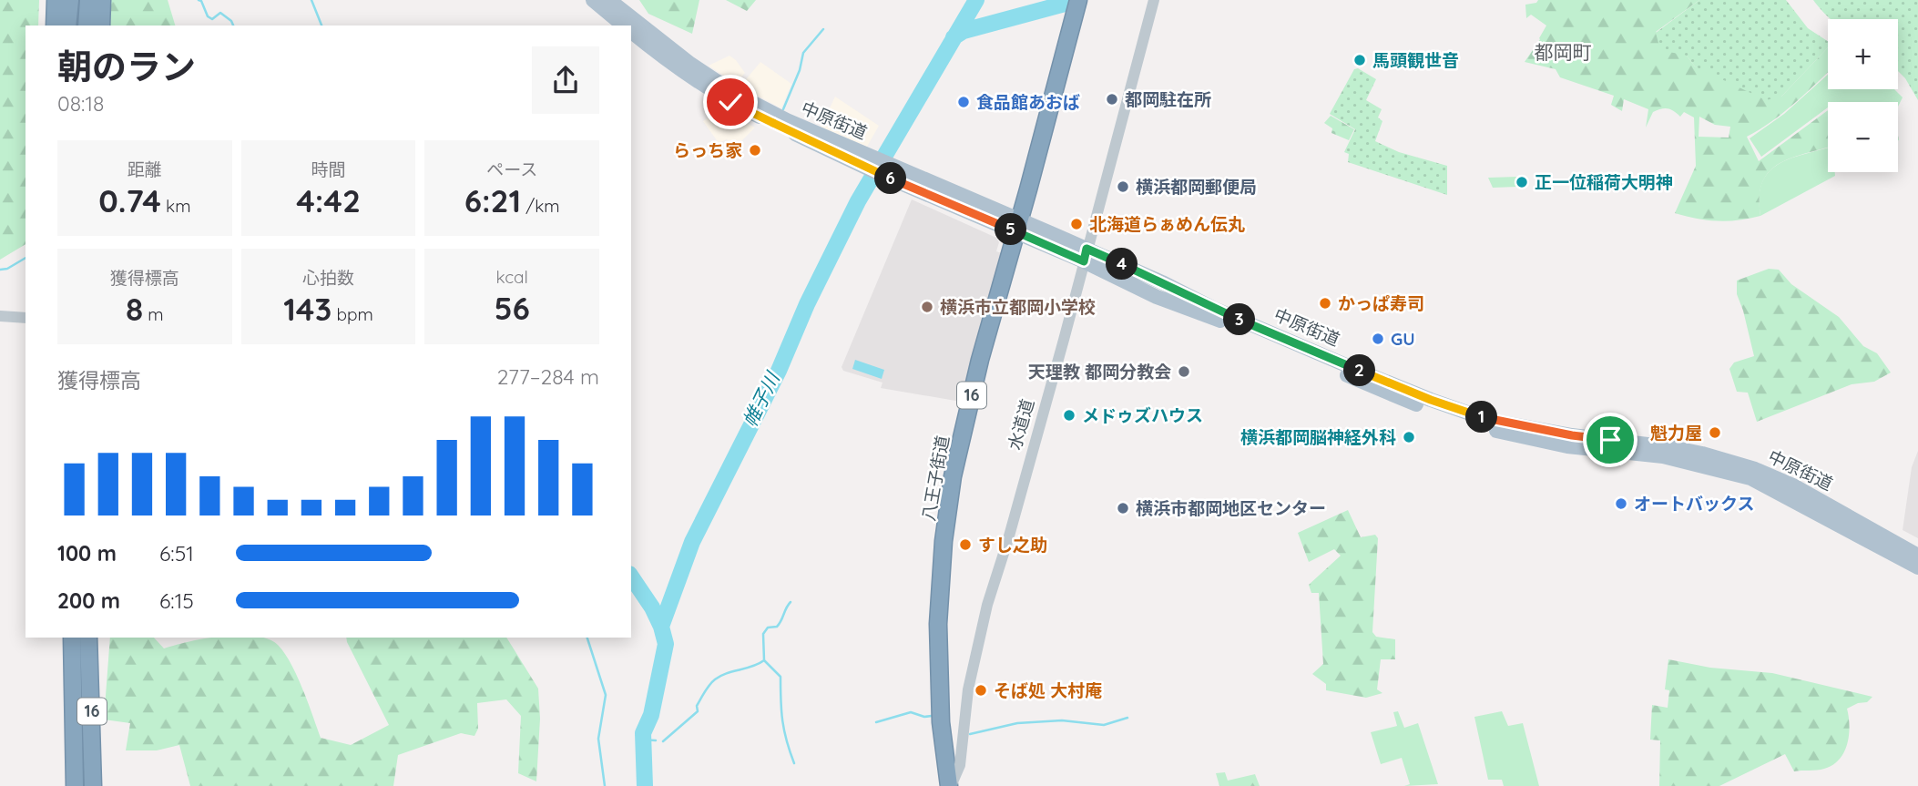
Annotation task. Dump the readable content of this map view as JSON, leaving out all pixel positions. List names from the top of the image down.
{
  "streets": {
    "highway": ["16", "八王子街道"],
    "main road": ["中原街道"],
    "street": ["水道道"]
  },
  "crossings": [
    ["中原街道", "水道道"],
    ["中原街道", "八王子街道"],
    ["水道道", "八王子街道"]
  ],
  "districts": ["都岡町"],
  "water": ["帷子川"],
  "places": [
    "馬頭観世音",
    "都岡駐在所",
    "食品館あおば",
    "らっち家",
    "正一位稲荷大明神",
    "横浜都岡郵便局",
    "北海道らぁめん伝丸",
    "かっぱ寿司",
    "横浜市立都岡小学校",
    "GU",
    "天理教 都岡分教会",
    "メドゥズハウス",
    "魁力屋",
    "横浜都岡脳神経外科",
    "オートバックス",
    "横浜市都岡地区センター",
    "すし之助",
    "そば処 大村庵"
  ],
  "page": {
    "map_buttons": ["+", "−"],
    "heading": ["朝のラン", "08:18"],
    "stats": [
      ["距離", "0.74 km"],
      ["時間", "4:42"],
      ["ペース", "6:21 /km"],
      ["獲得標高", "8 m"],
      ["心拍数", "143 bpm"],
      ["kcal", "56"]
    ],
    "pins": [
      "6",
      "5",
      "4",
      "3",
      "2",
      "1"
    ],
    "chart": ["獲得標高", "277–284 m"],
    "list": [
      {
        "name": "100 m",
        "note": "6:51"
      },
      {
        "name": "200 m",
        "note": "6:15"
      }
    ]
  }
}
